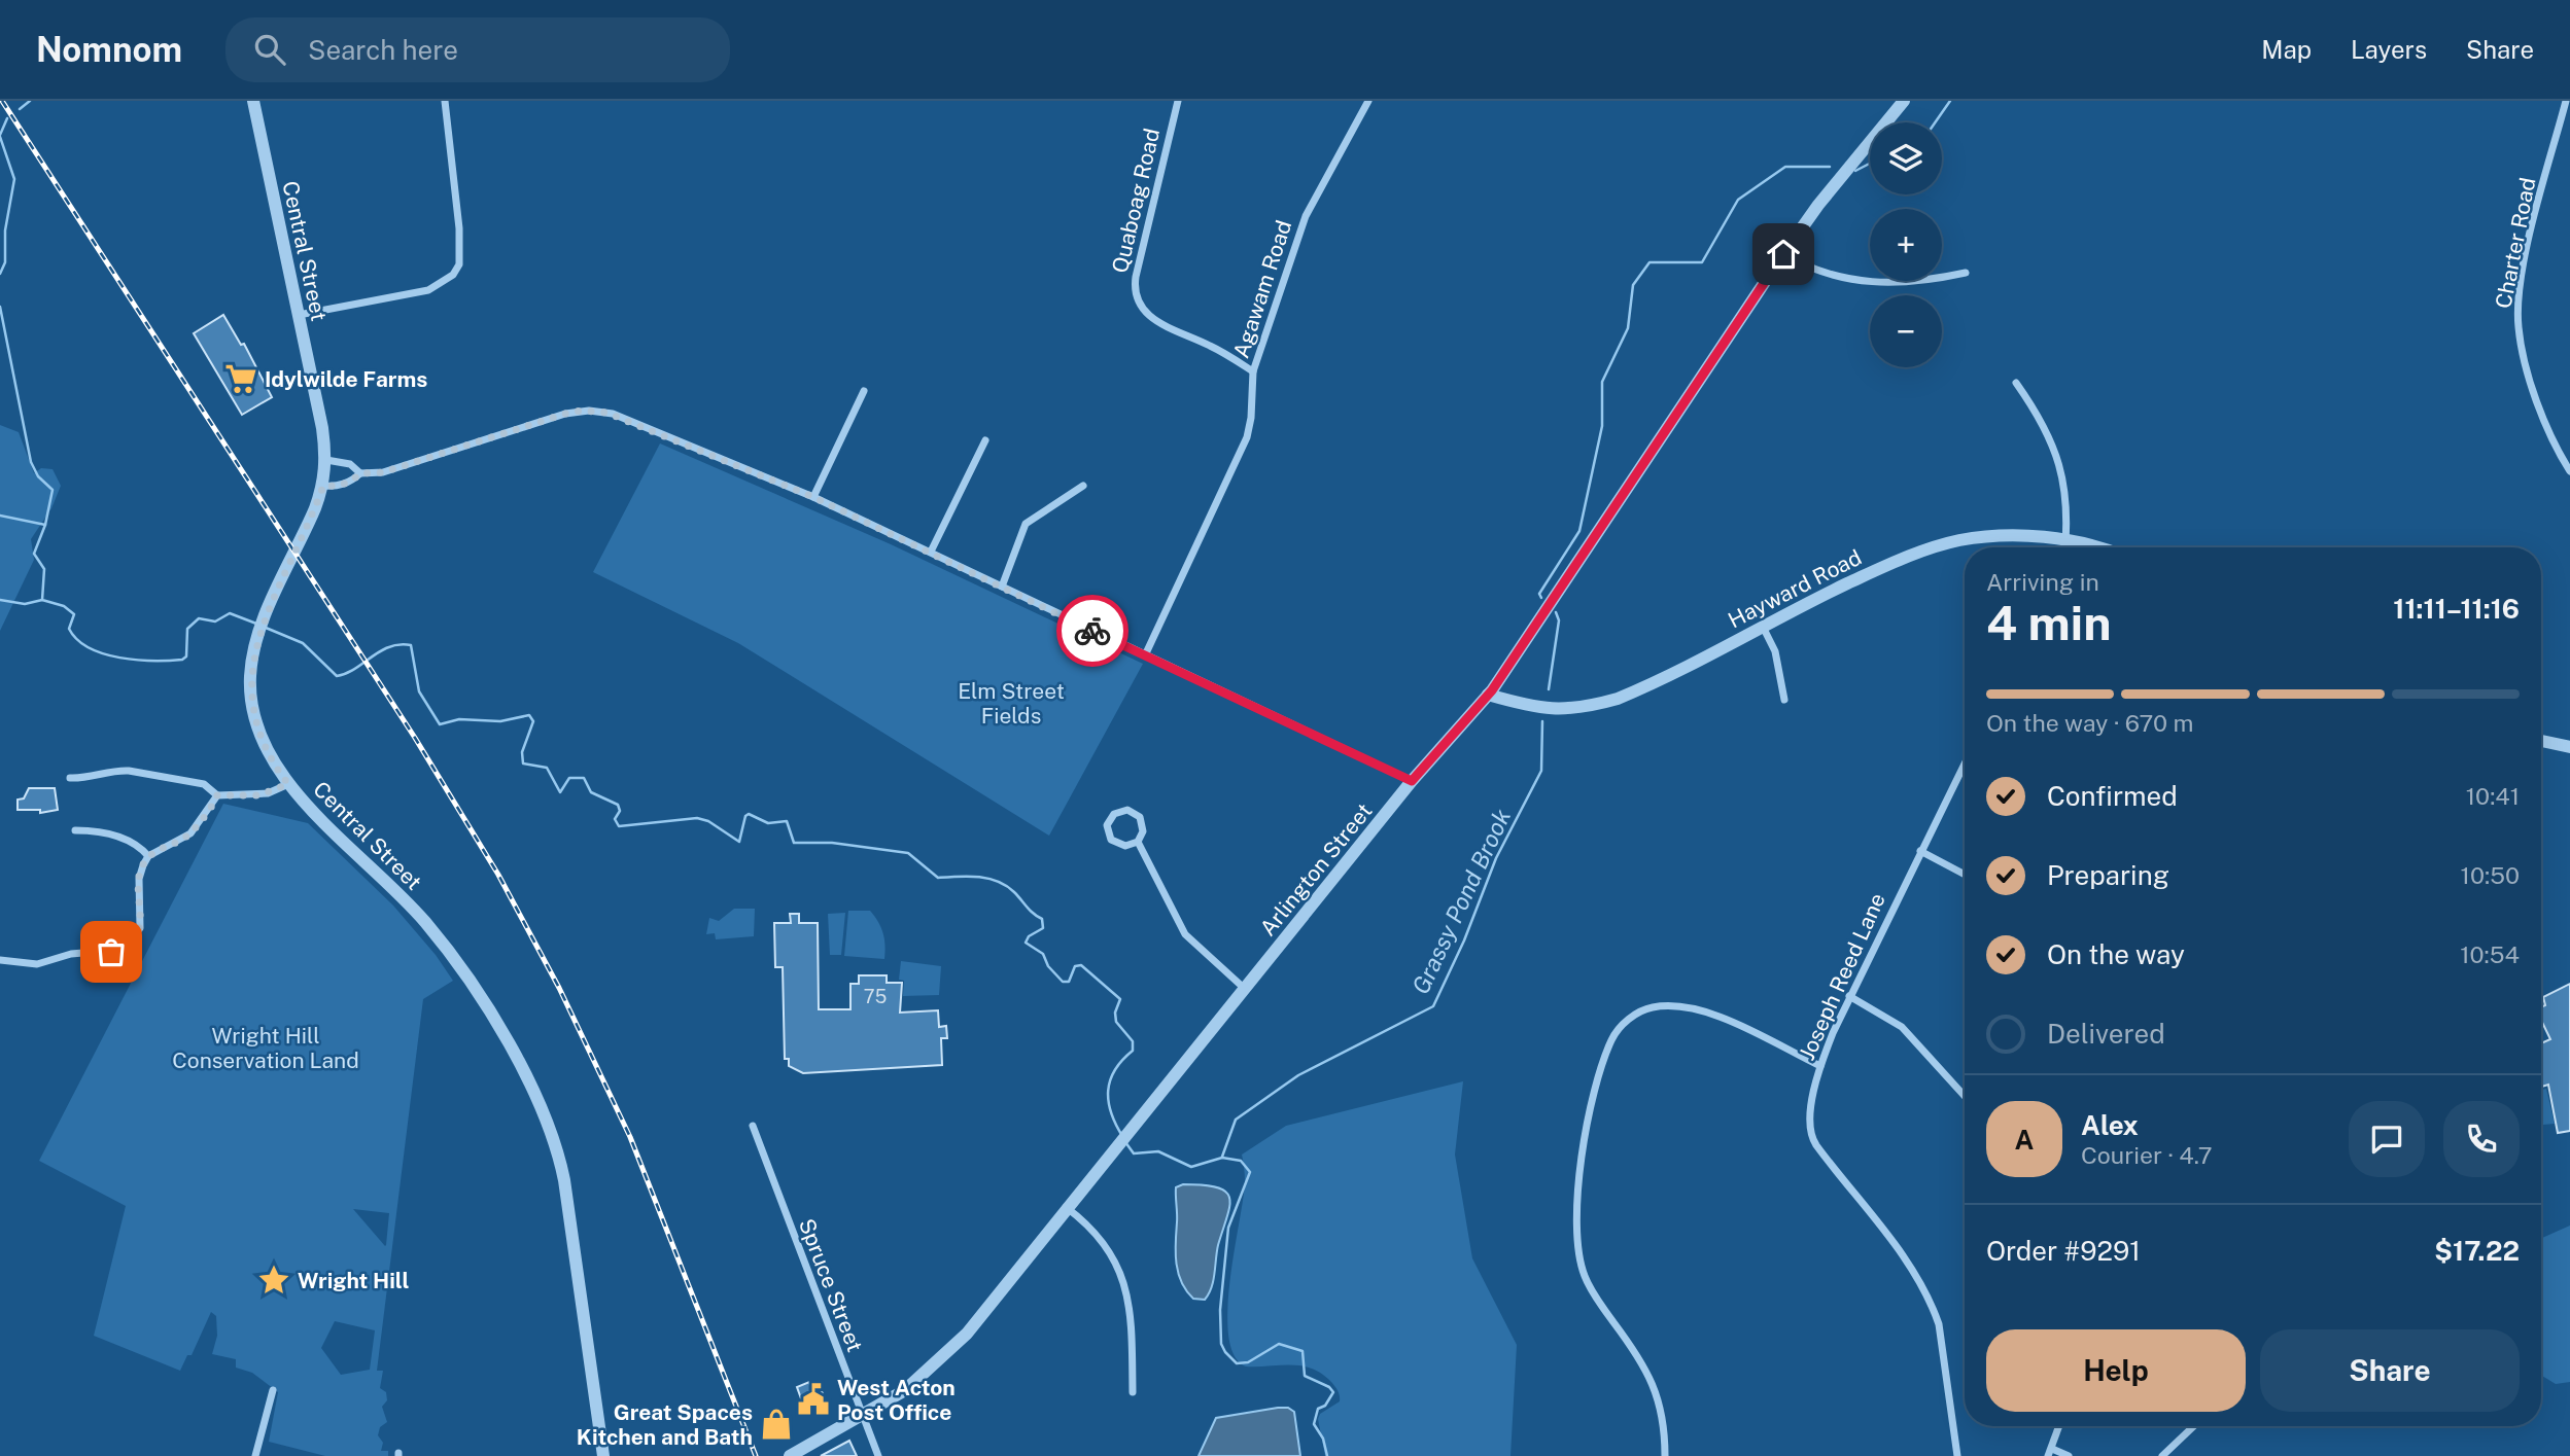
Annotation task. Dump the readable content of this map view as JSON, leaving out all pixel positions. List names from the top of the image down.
{
  "streets": {
    "street": [
      "Quaboag Road",
      "Charter Road",
      "Central Street",
      "Agawam Road",
      "Hayward Road",
      "Arlington Street",
      "Joseph Reed Lane",
      "Spruce Street"
    ]
  },
  "crossings": [
    ["Quaboag Road", "Agawam Road"],
    ["Hayward Road", "Arlington Street"],
    ["Arlington Street", "Spruce Street"]
  ],
  "water": ["Grassy Pond Brook"],
  "parks": ["Elm Street Fields", "Wright Hill Conservation Land"],
  "places": {
    "supermarket": ["Idylwilde Farms"],
    "place": ["Wright Hill"],
    "public building": ["West Acton Post Office"],
    "shop": ["Great Spaces Kitchen and Bath"]
  },
  "house_numbers": ["75"],
  "page": {
    "header": "Nomnom",
    "search": "Search here",
    "nav": ["Map", "Layers", "Share"],
    "map_buttons": ["+", "−"],
    "heading": ["4 min", "Arriving in", "11:11–11:16"],
    "panel": [
      "Alex",
      "Courier · 4.7",
      "Order #9291",
      "$17.22"
    ],
    "bar": "On the way · 670 m",
    "list": [
      ["Confirmed", "10:41"],
      ["Preparing", "10:50"],
      ["On the way", "10:54"],
      "Delivered"
    ],
    "round": "A",
    "buttons": ["Help", "Share"]
  }
}
